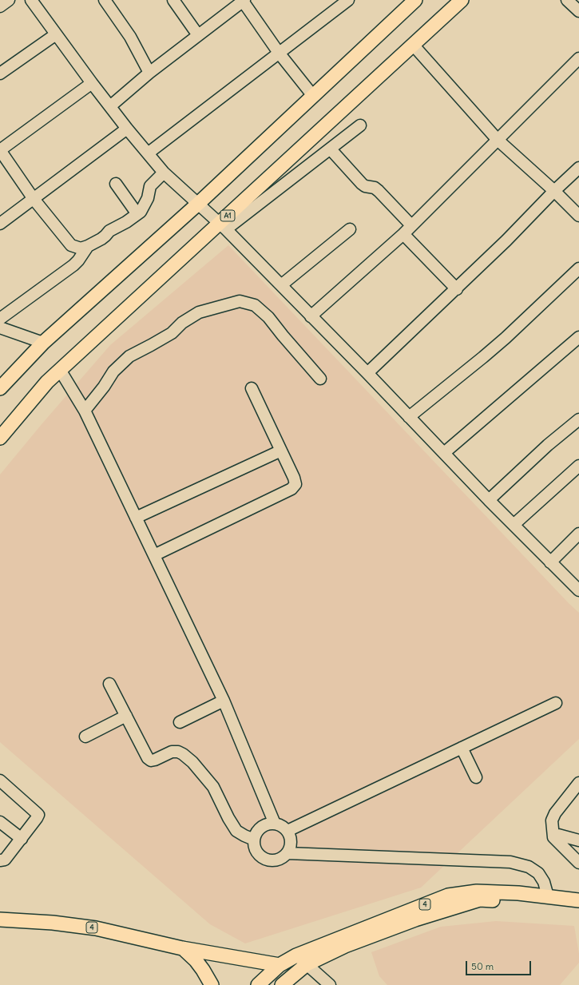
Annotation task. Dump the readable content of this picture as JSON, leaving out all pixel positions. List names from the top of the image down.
{
  "streets": {
    "main road": ["A1", "4"]
  },
  "scale_bar": "50 m"
}
